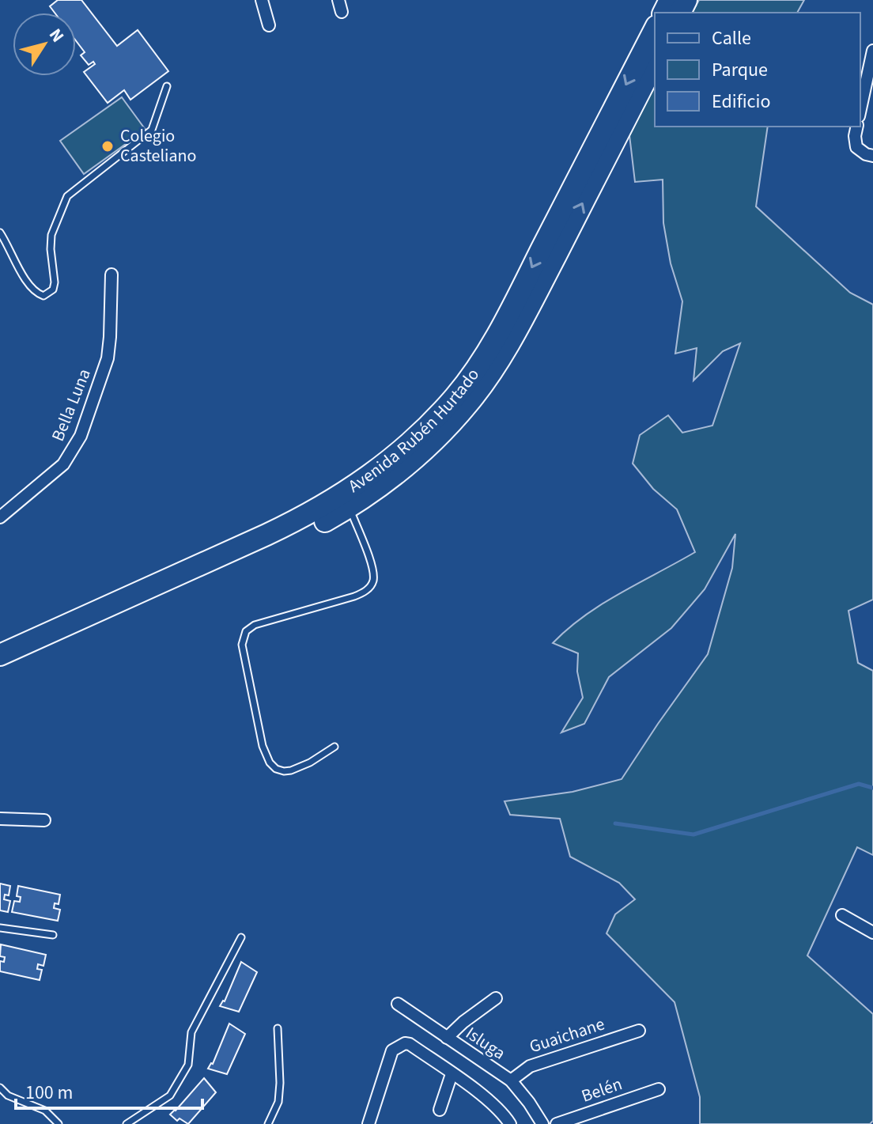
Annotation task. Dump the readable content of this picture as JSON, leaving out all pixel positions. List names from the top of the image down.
{
  "streets": {
    "highway": ["Avenida Rubén Hurtado"],
    "street": [
      "Bella Luna",
      "Guaichane",
      "Isluga",
      "Belén"
    ]
  },
  "crossings": [
    ["Guaichane", "Isluga"]
  ],
  "places": ["Colegio Casteliano"],
  "legend": ["Calle", "Parque", "Edificio"],
  "scale_bar": "100 m",
  "north": "top right"
}
